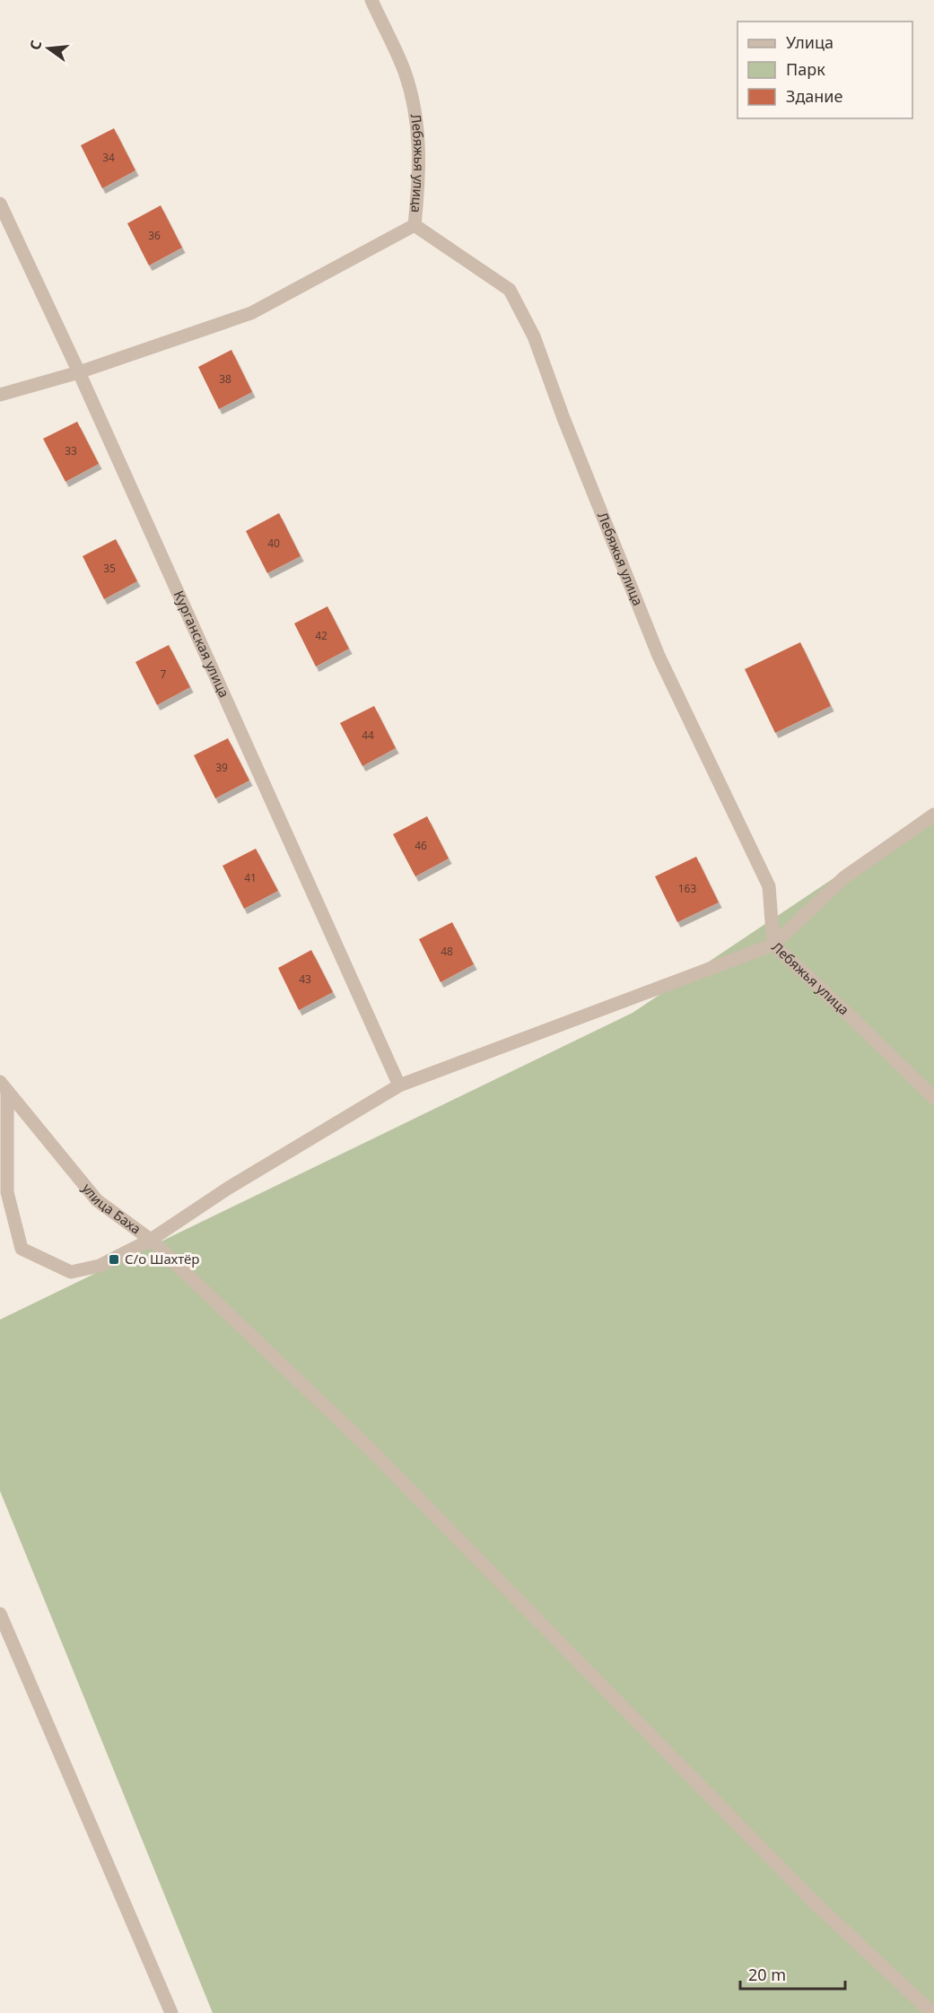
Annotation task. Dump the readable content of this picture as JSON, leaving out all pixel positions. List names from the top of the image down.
{
  "streets": {
    "street": ["Лебяжья улица", "Курганская улица", "улица Баха"]
  },
  "places": {
    "transit": ["С/о Шахтёр"]
  },
  "house_numbers": [
    "34",
    "36",
    "38",
    "33",
    "40",
    "35",
    "42",
    "7",
    "44",
    "39",
    "46",
    "41",
    "163",
    "48",
    "43"
  ],
  "legend": ["Улица", "Парк", "Здание"],
  "scale_bar": "20 m",
  "north": "left"
}
